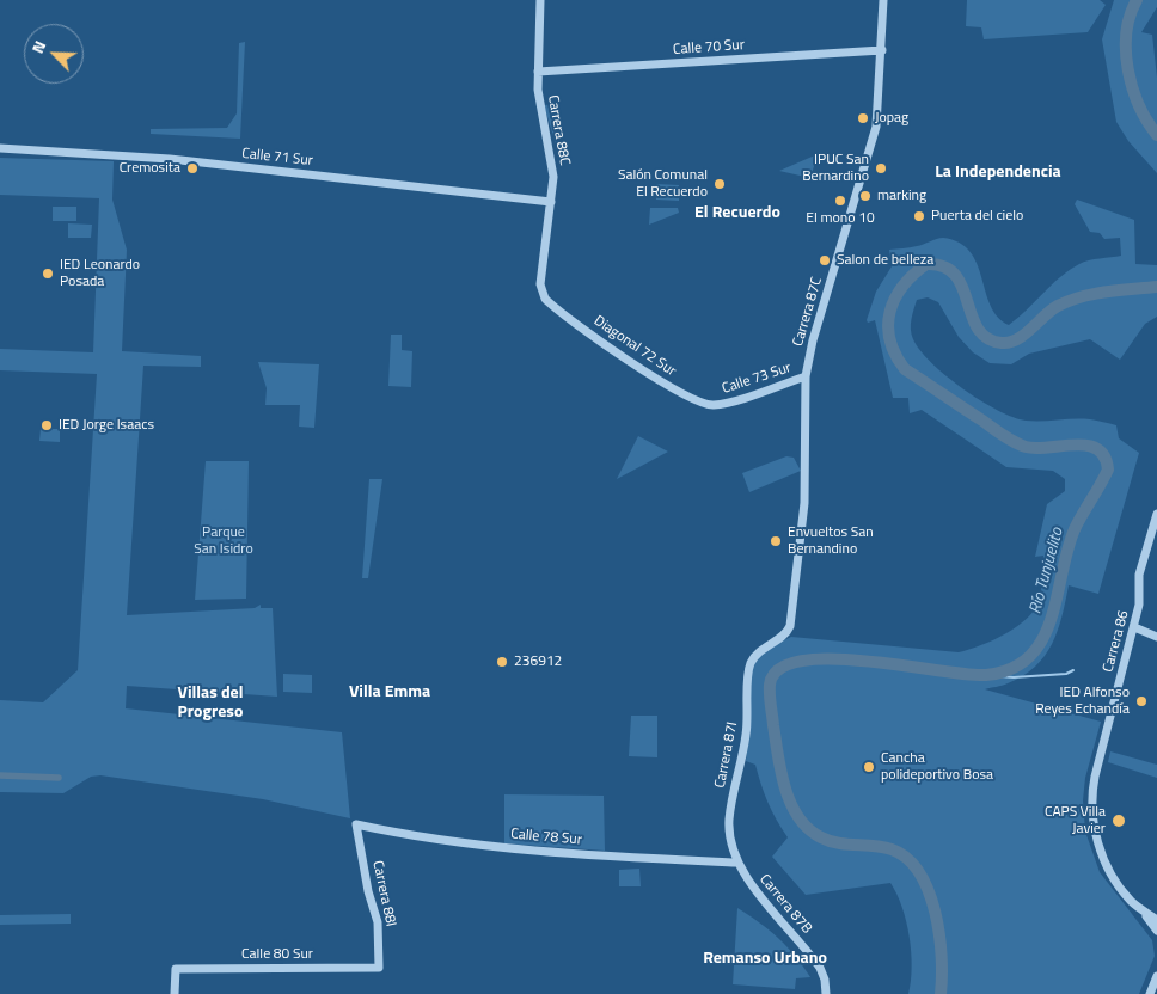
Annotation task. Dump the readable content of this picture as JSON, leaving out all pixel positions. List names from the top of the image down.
{
  "streets": {
    "street": [
      "Calle 70 Sur",
      "Carrera 88C",
      "Calle 71 Sur",
      "Carrera 87C",
      "Diagonal 72 Sur",
      "Calle 73 Sur",
      "Carrera 86",
      "Carrera 87I",
      "Calle 78 Sur",
      "Carrera 88I",
      "Carrera 87B",
      "Calle 80 Sur"
    ]
  },
  "crossings": [
    ["Calle 70 Sur", "Carrera 88C"],
    ["Calle 70 Sur", "Carrera 87C"],
    ["Carrera 88C", "Calle 71 Sur"],
    ["Carrera 88C", "Diagonal 72 Sur"],
    ["Carrera 87C", "Calle 73 Sur"],
    ["Carrera 87C", "Carrera 87I"],
    ["Diagonal 72 Sur", "Calle 73 Sur"],
    ["Carrera 87I", "Calle 78 Sur"],
    ["Carrera 87I", "Carrera 87B"],
    ["Calle 78 Sur", "Carrera 88I"],
    ["Calle 78 Sur", "Carrera 87B"],
    ["Carrera 88I", "Calle 80 Sur"]
  ],
  "districts": [
    "La Independencia",
    "El Recuerdo",
    "Villa Emma",
    "Villas del Progreso",
    "Remanso Urbano"
  ],
  "water": ["Río Tunjuelito"],
  "parks": ["Parque San Isidro"],
  "places": [
    "Jopag",
    "Cremosita",
    "IPUC San Bernardino",
    "Salón Comunal El Recuerdo",
    "marking",
    "El mono 10",
    "Puerta del cielo",
    "Salon de belleza",
    "IED Leonardo Posada",
    "IED Jorge Isaacs",
    "Envueltos San Bernandino",
    "236912",
    "IED Alfonso Reyes Echandía",
    "Cancha polideportivo Bosa",
    "CAPS Villa Javier"
  ],
  "north": "top left"
}
